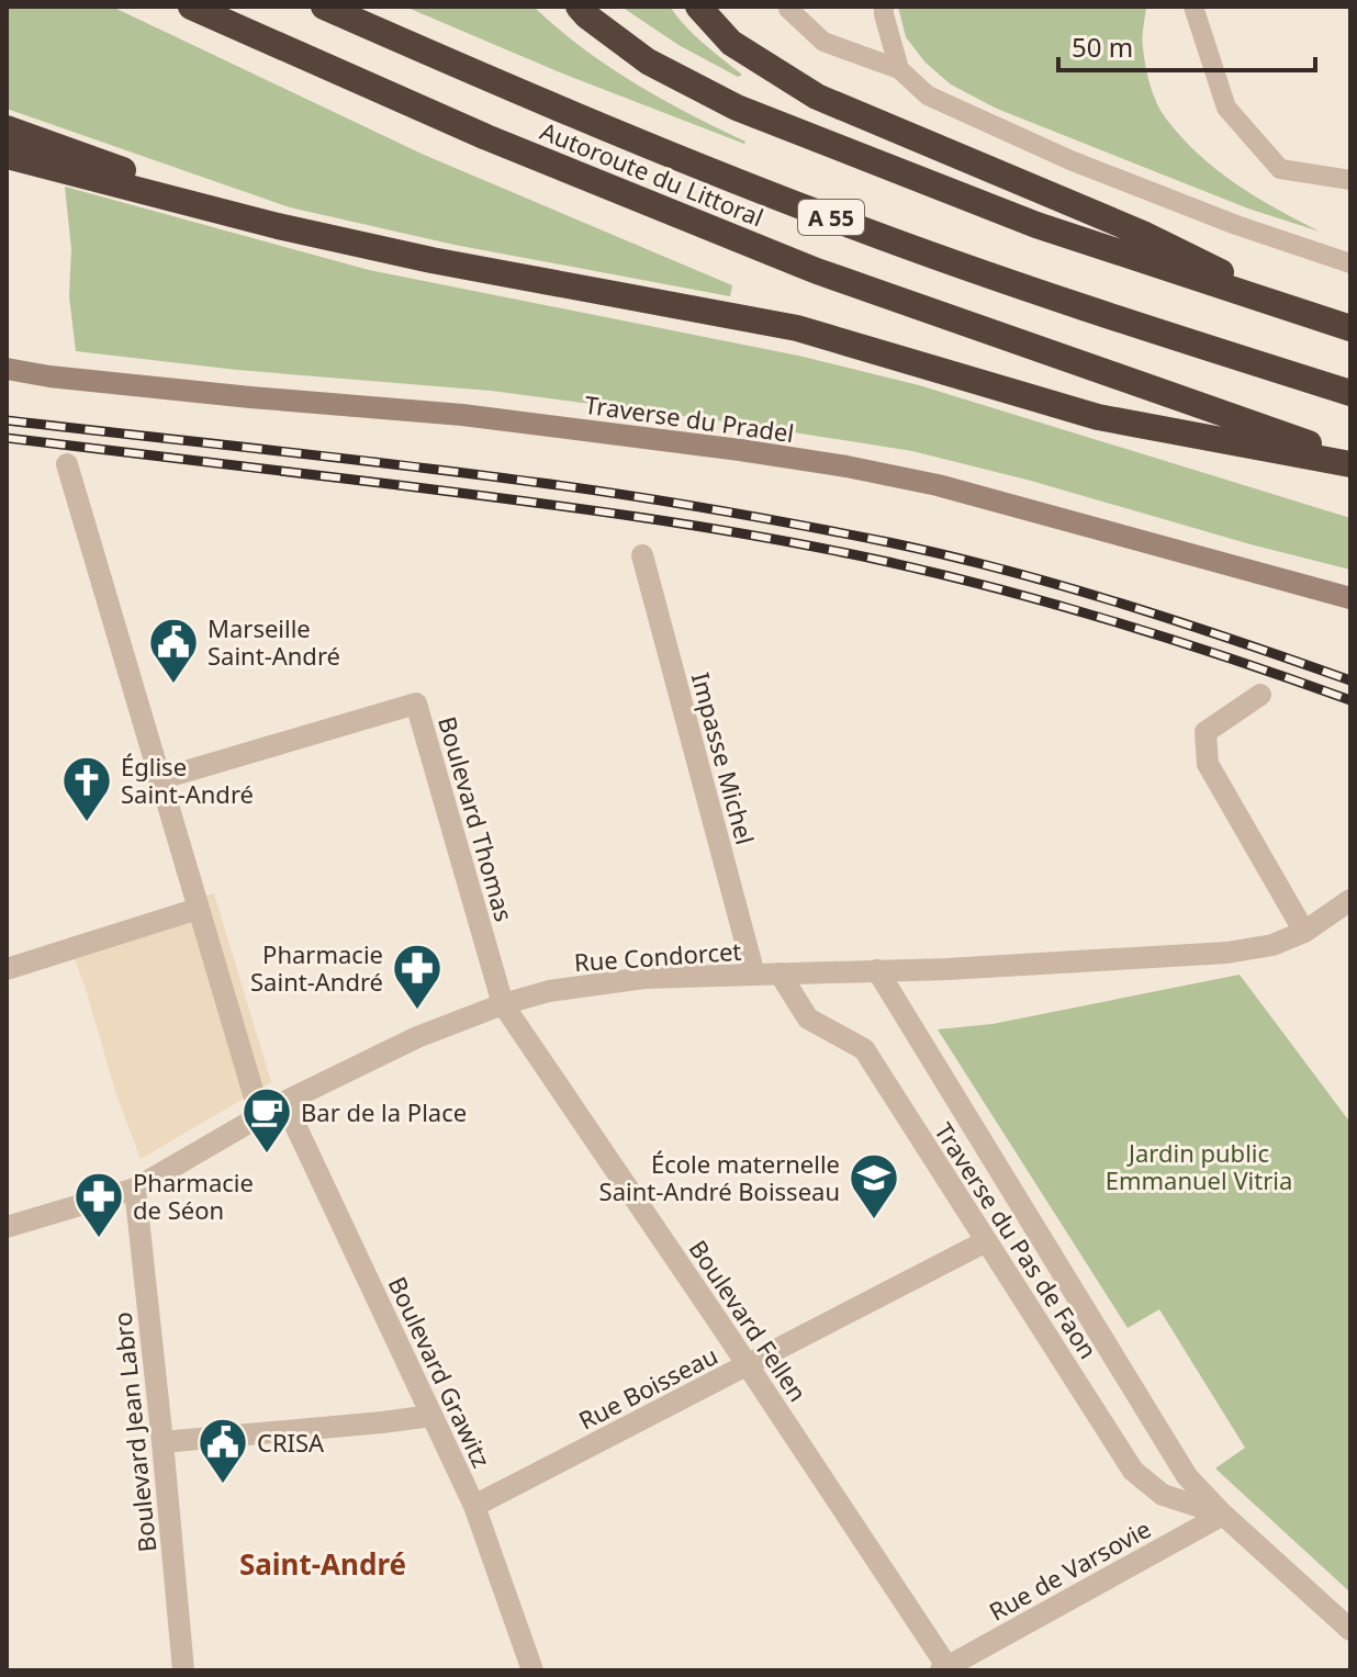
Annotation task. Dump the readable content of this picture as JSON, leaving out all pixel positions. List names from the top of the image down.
{
  "streets": {
    "highway": ["Autoroute du Littoral", "A 55"],
    "main road": ["Traverse du Pradel"],
    "street": [
      "Impasse Michel",
      "Boulevard Thomas",
      "Rue Condorcet",
      "Traverse du Pas de Faon",
      "Boulevard Fellen",
      "Boulevard Grawitz",
      "Rue Boisseau",
      "Boulevard Jean Labro",
      "Rue de Varsovie"
    ]
  },
  "crossings": [
    ["Impasse Michel", "Rue Condorcet"],
    ["Boulevard Thomas", "Rue Condorcet"],
    ["Boulevard Thomas", "Boulevard Fellen"],
    ["Rue Condorcet", "Traverse du Pas de Faon"],
    ["Rue Condorcet", "Boulevard Fellen"],
    ["Rue Condorcet", "Boulevard Grawitz"],
    ["Rue Condorcet", "Boulevard Jean Labro"],
    ["Traverse du Pas de Faon", "Rue Boisseau"],
    ["Traverse du Pas de Faon", "Rue de Varsovie"],
    ["Boulevard Fellen", "Rue Boisseau"],
    ["Boulevard Fellen", "Rue de Varsovie"],
    ["Boulevard Grawitz", "Rue Boisseau"]
  ],
  "districts": ["Saint-André"],
  "parks": ["Jardin public Emmanuel Vitria"],
  "places": {
    "public building": ["Marseille Saint-André", "CRISA"],
    "church": ["Église Saint-André"],
    "pharmacy": ["Pharmacie Saint-André", "Pharmacie de Séon"],
    "cafe": ["Bar de la Place"],
    "school or university": ["École maternelle Saint-André Boisseau"]
  },
  "scale_bar": "50 m"
}
